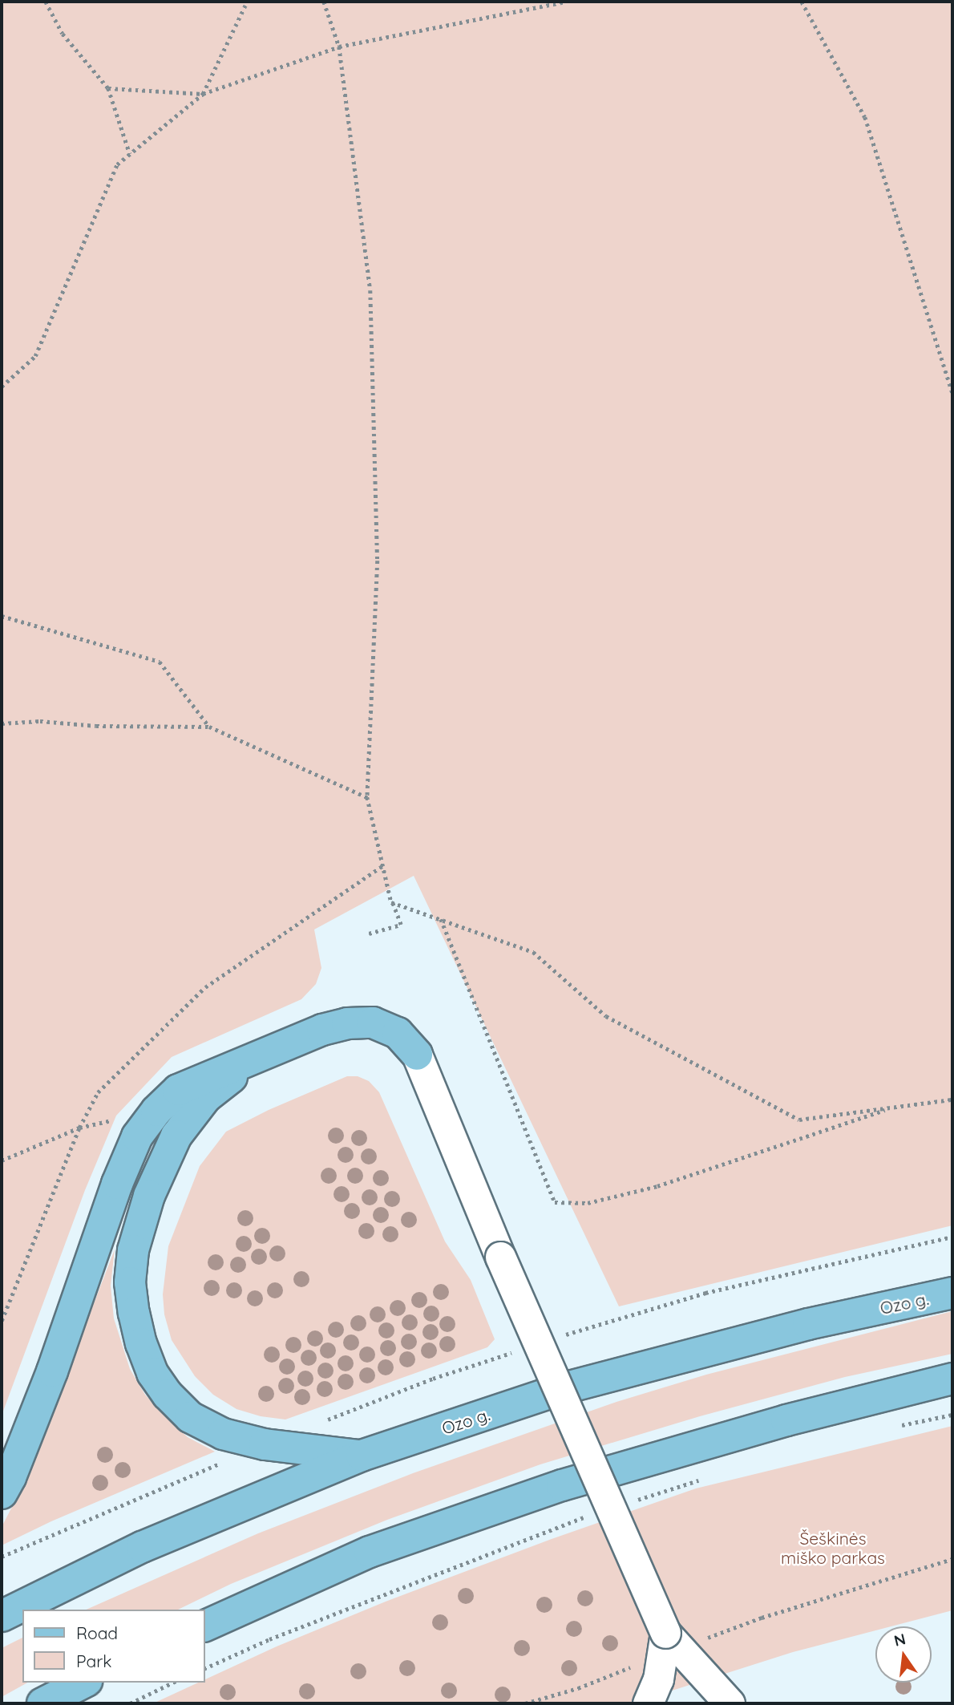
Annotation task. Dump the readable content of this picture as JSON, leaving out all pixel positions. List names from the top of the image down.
{
  "streets": {
    "main road": ["Ozo g."]
  },
  "parks": ["Šeškinės miško parkas"],
  "legend": ["Road", "Park"],
  "north": "top"
}
